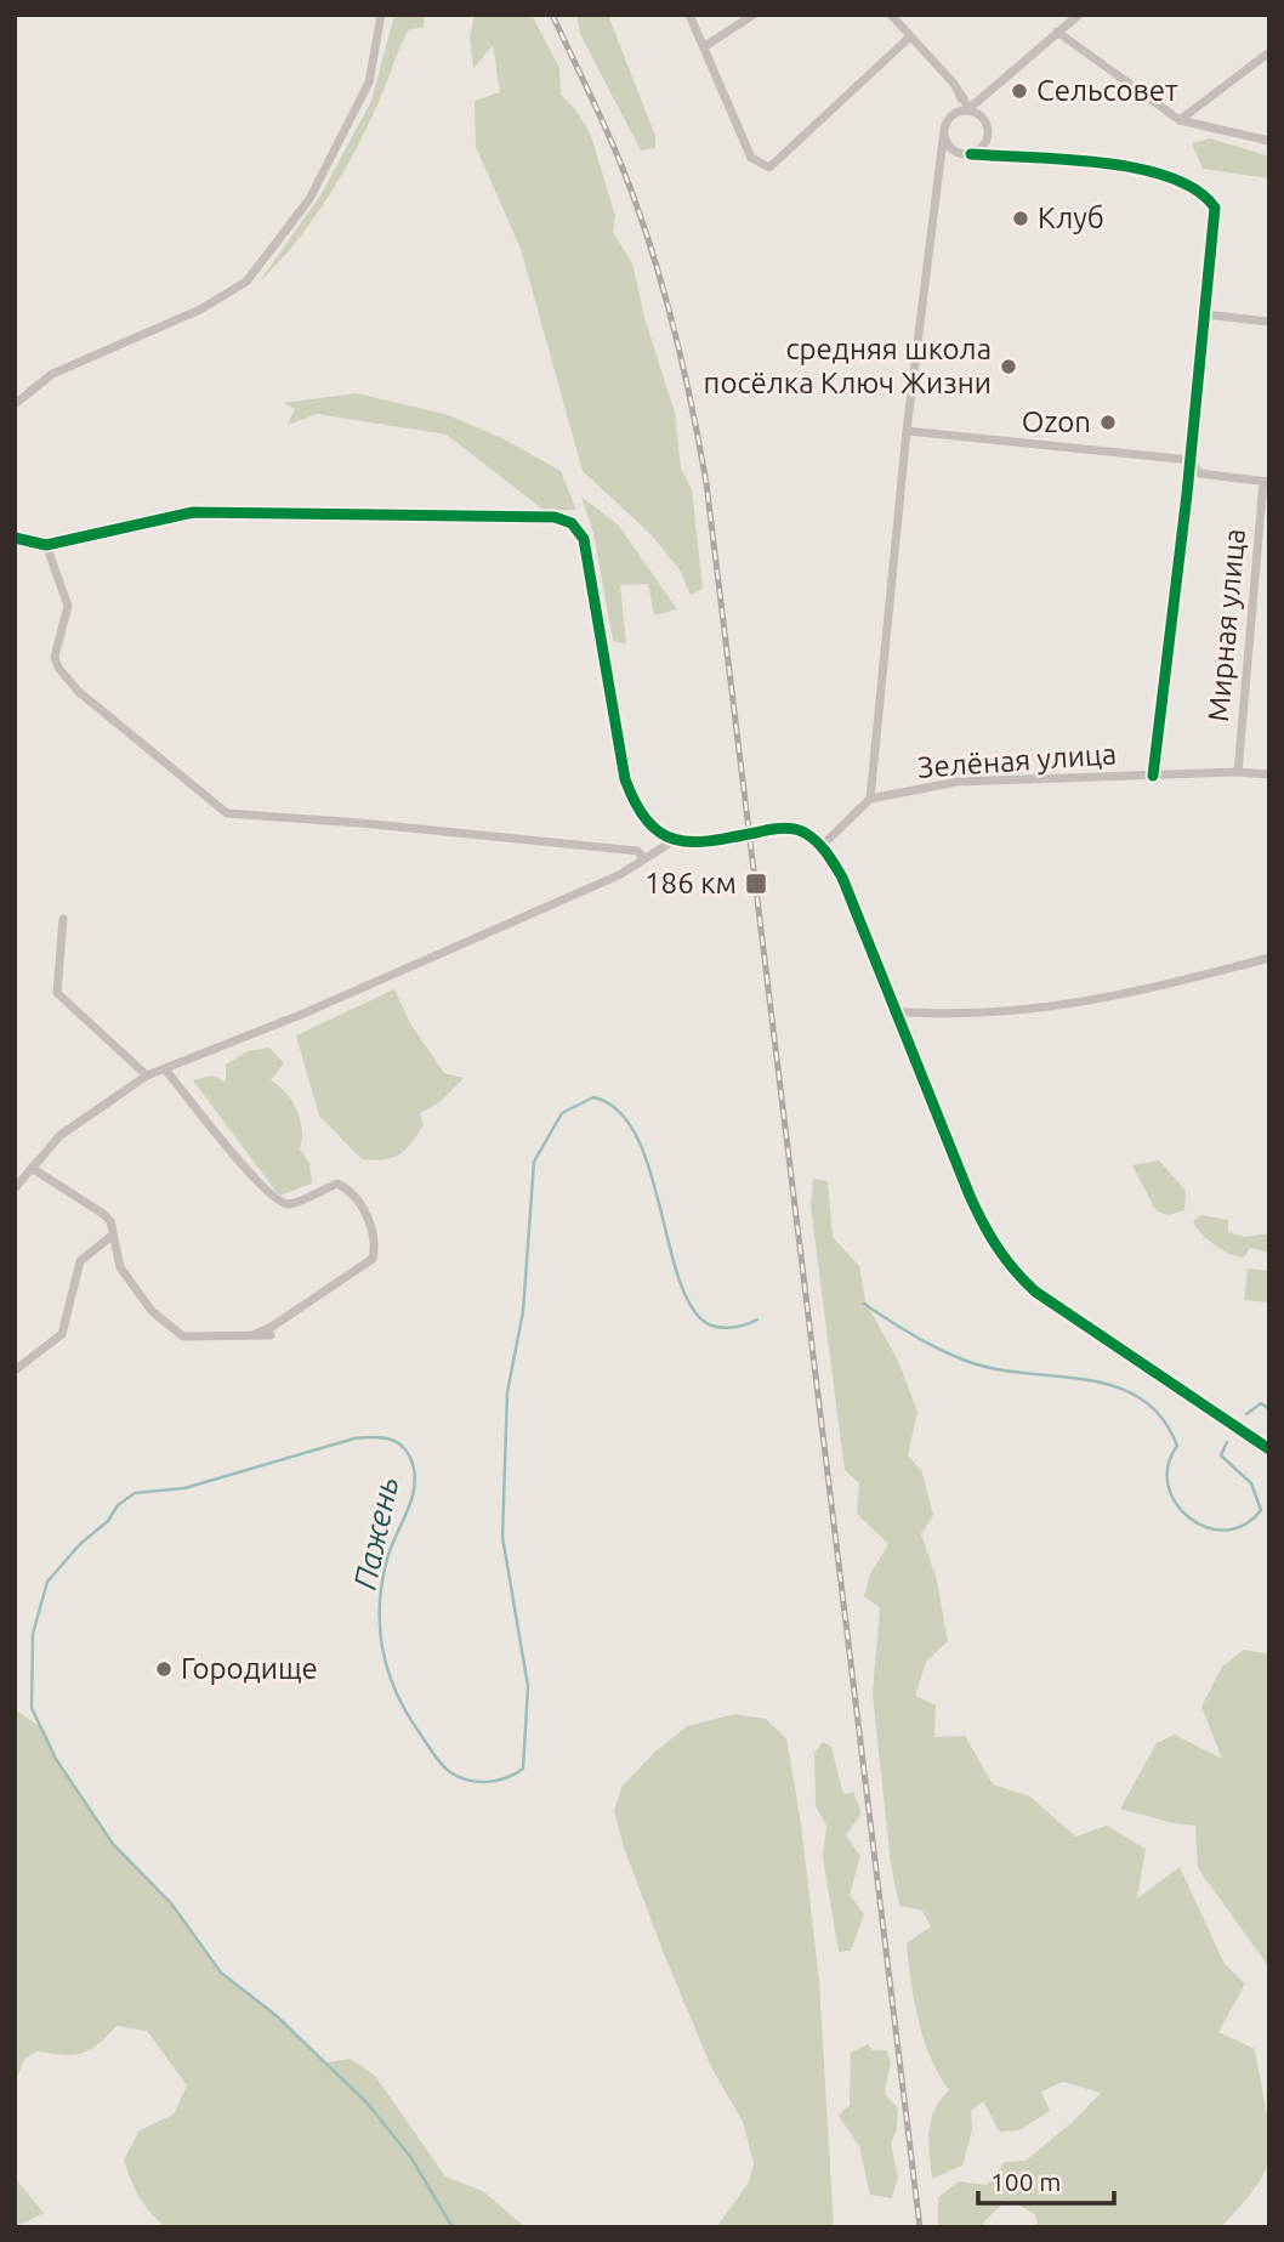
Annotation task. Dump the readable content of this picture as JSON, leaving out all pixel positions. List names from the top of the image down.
{
  "streets": {
    "street": ["Мирная улица", "Зелёная улица"]
  },
  "crossings": [
    ["Мирная улица", "Зелёная улица"]
  ],
  "water": ["Пажень"],
  "places": {
    "other": [
      "Сельсовет",
      "Клуб",
      "средняя школа посёлка Ключ Жизни",
      "Ozon",
      "Городище"
    ],
    "transit": ["186 км"]
  },
  "scale_bar": "100 m"
}
